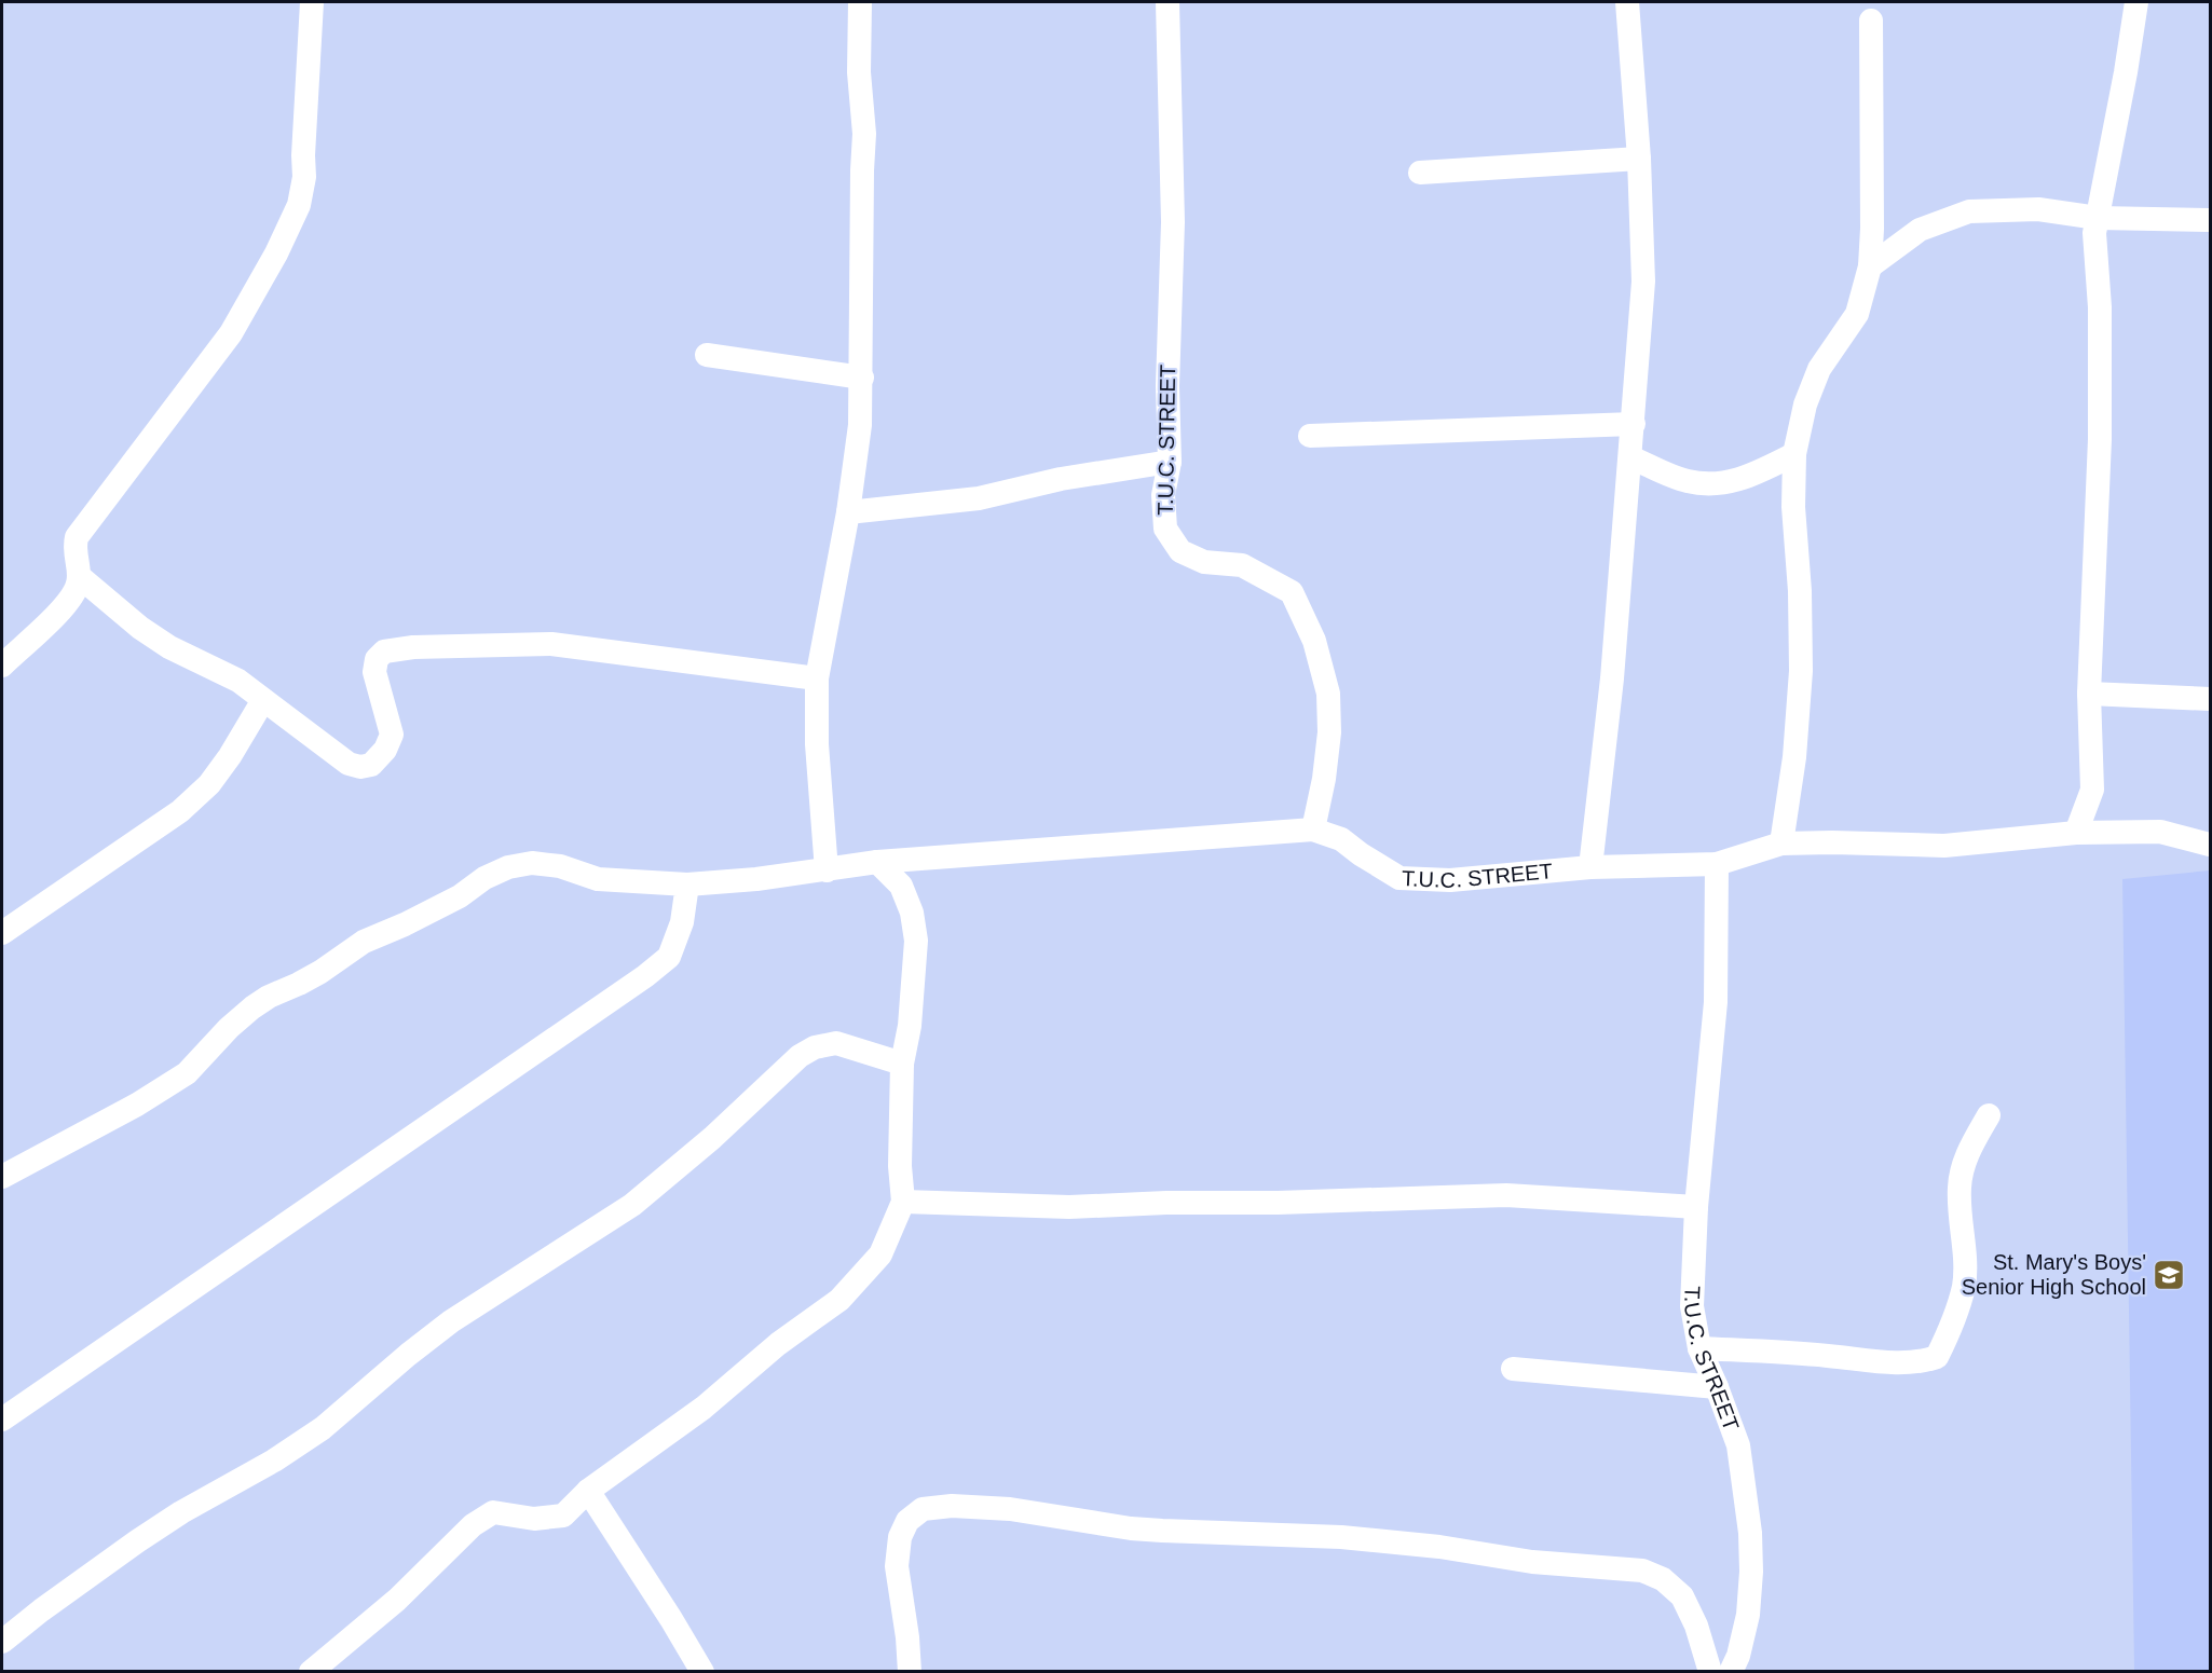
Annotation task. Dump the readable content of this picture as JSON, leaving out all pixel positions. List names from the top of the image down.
{
  "streets": {
    "street": ["T.U.C. STREET"]
  },
  "places": {
    "school or university": ["St. Mary's Boys' Senior High School"]
  }
}
